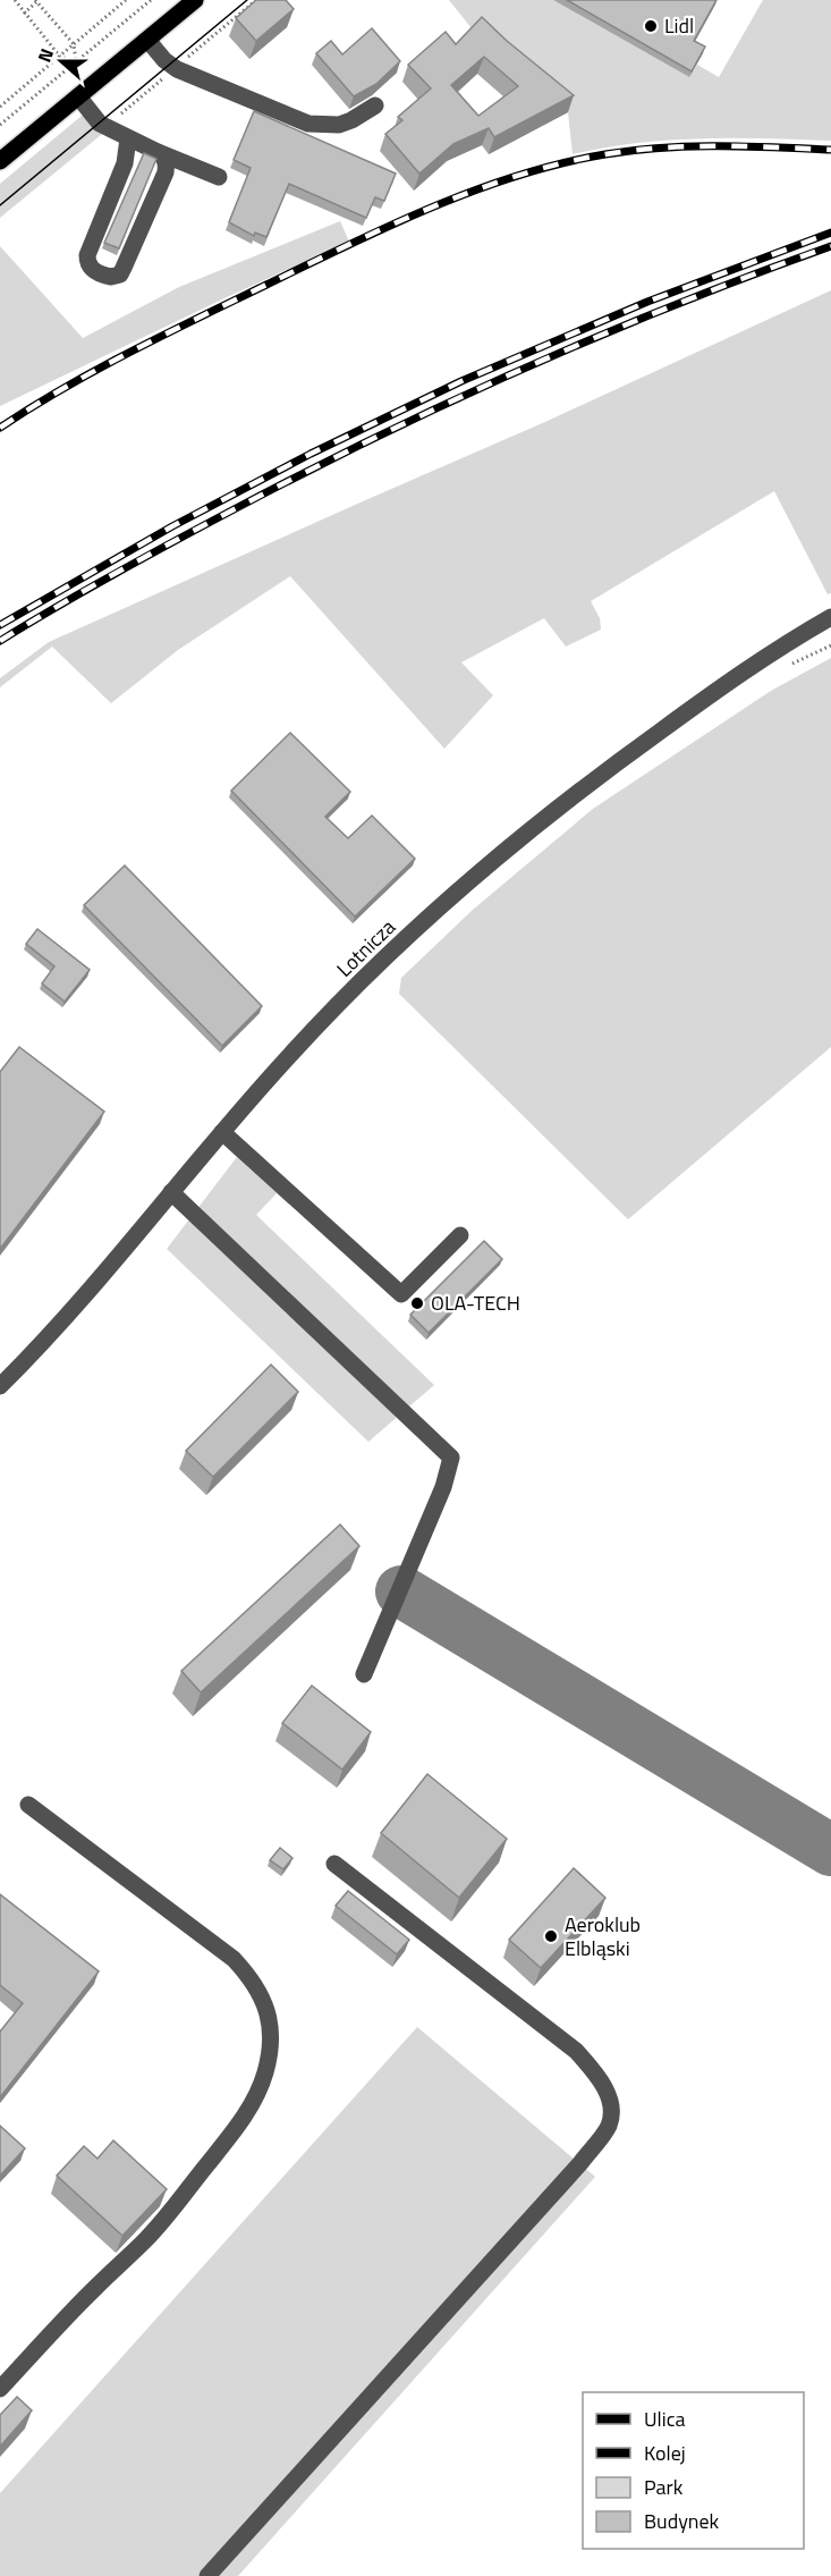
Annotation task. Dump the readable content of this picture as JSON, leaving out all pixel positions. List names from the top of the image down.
{
  "streets": {
    "street": ["Lotnicza"]
  },
  "places": ["Lidl", "OLA-TECH", "Aeroklub Elbląski"],
  "legend": [
    "Ulica",
    "Kolej",
    "Park",
    "Budynek"
  ],
  "north": "left"
}
